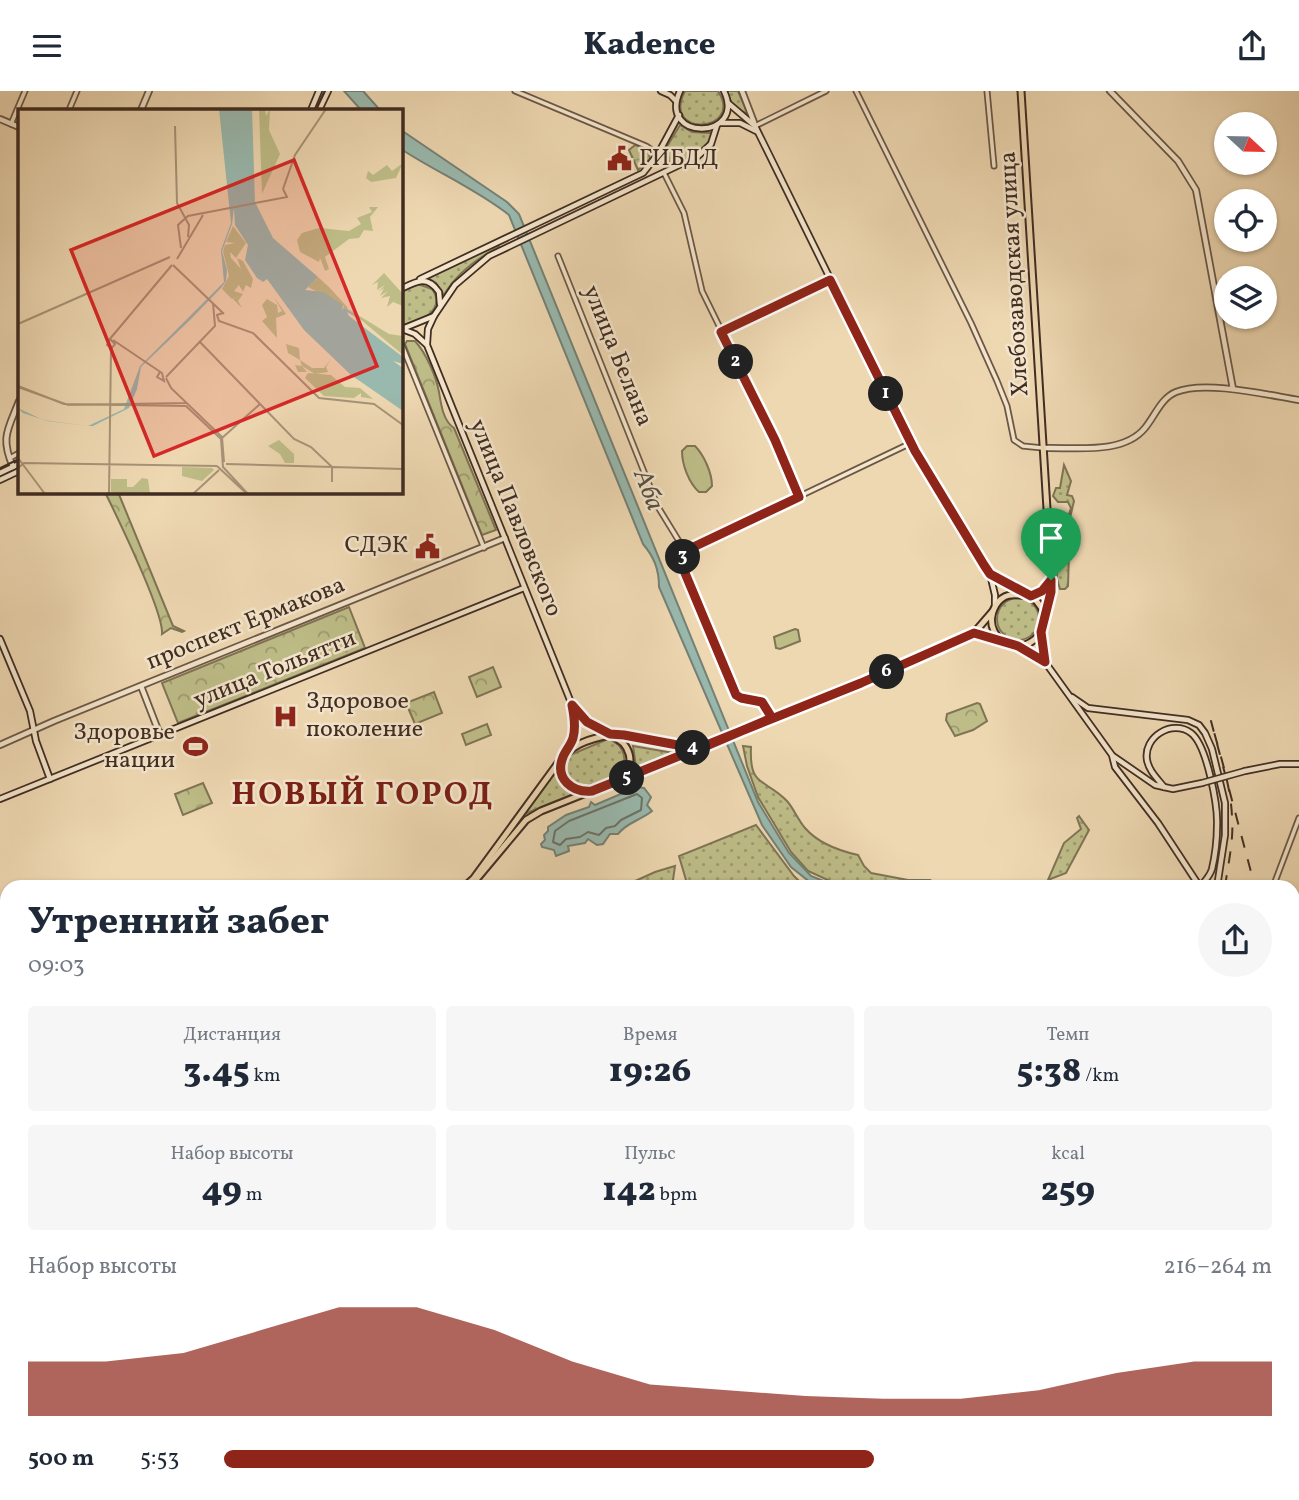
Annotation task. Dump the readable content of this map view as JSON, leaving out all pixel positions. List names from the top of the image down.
{
  "streets": {
    "main road": [
      "Хлебозаводская улица",
      "улица Павловского",
      "проспект Ермакова",
      "улица Тольятти"
    ],
    "street": ["улица Белана"]
  },
  "crossings": [
    ["улица Павловского", "проспект Ермакова"],
    ["улица Павловского", "улица Тольятти"]
  ],
  "districts": ["НОВЫЙ ГОРОД"],
  "water": ["Аба"],
  "places": {
    "public building": ["ГИБДД", "СДЭК"],
    "hospital": ["Здоровое поколение"],
    "sports": ["Здоровье нации"]
  },
  "north": "right",
  "page": {
    "header": "Kadence",
    "pins": [
      "2",
      "1",
      "3",
      "6",
      "4",
      "5"
    ],
    "heading": ["Утренний забег", "09:03"],
    "stats": [
      ["Дистанция", "3.45 km"],
      ["Время", "19:26"],
      ["Темп", "5:38 /km"],
      ["Набор высоты", "49 m"],
      ["Пульс", "142 bpm"],
      ["kcal", "259"]
    ],
    "chart": ["Набор высоты", "216–264 m"],
    "list": [
      {
        "name": "500 m",
        "note": "5:53"
      }
    ]
  }
}
